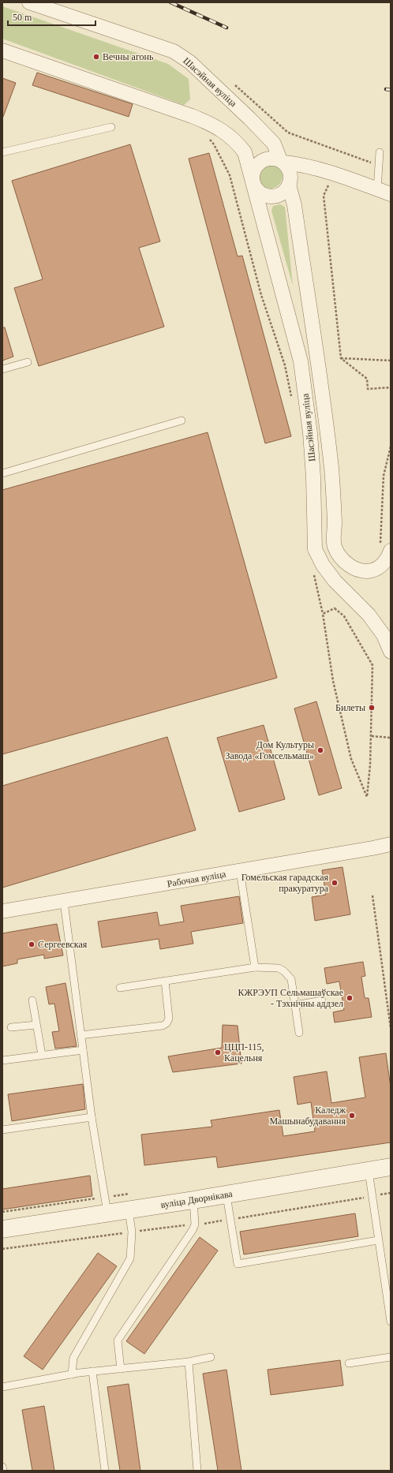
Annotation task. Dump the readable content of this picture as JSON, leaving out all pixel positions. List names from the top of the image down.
{
  "streets": {
    "street": ["Шасэйная вуліца", "Рабочая вуліца", "вуліца Дворнікава"]
  },
  "places": [
    "Вечны агонь",
    "Билеты",
    "Дом Культуры Завода «Гомсельмаш»",
    "Гомельская гарадская пракуратура",
    "Сергеевская",
    "КЖРЭУП Сельмашаўскае - Тэхнічны аддзел",
    "ЦЦП-115, Кацельня",
    "Каледж Машынабудавання"
  ],
  "scale_bar": "50 m"
}
